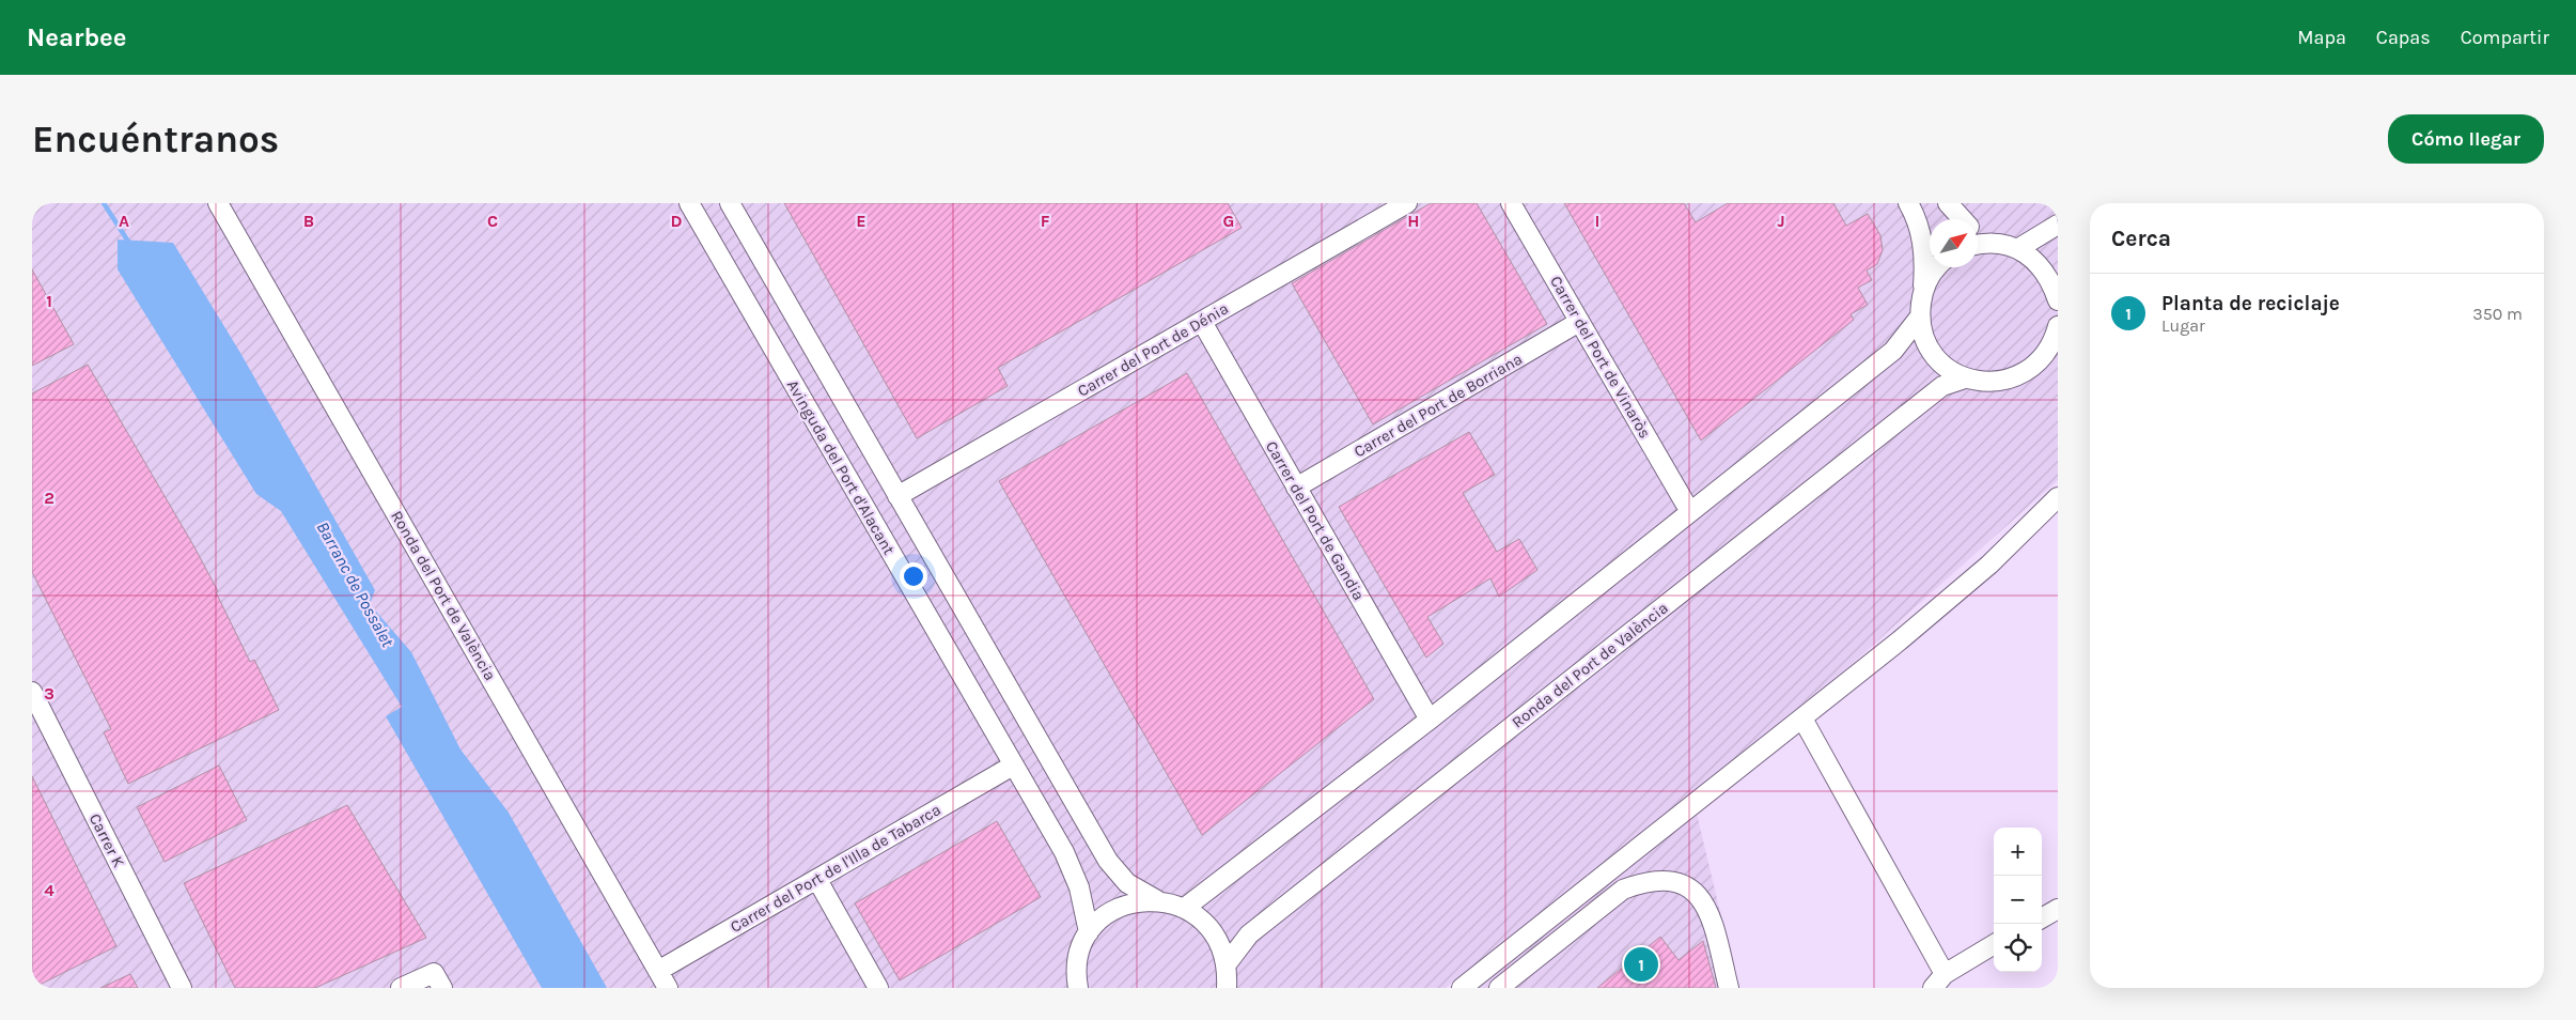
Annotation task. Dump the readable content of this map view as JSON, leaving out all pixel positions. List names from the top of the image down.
{
  "streets": {
    "street": [
      "Carrer del Port de Dénia",
      "Carrer del Port de Vinaròs",
      "Carrer del Port de Borriana",
      "Avinguda del Port d'Alacant",
      "Carrer del Port de Gandia",
      "Ronda del Port de València",
      "Carrer K",
      "Carrer del Port de l'Illa de Tabarca"
    ]
  },
  "crossings": [
    ["Carrer del Port de Dénia", "Carrer del Port de Gandia"],
    ["Carrer del Port de Vinaròs", "Carrer del Port de Borriana"],
    ["Carrer del Port de Borriana", "Carrer del Port de Gandia"],
    ["Avinguda del Port d'Alacant", "Carrer del Port de l'Illa de Tabarca"],
    ["Ronda del Port de València", "Carrer del Port de l'Illa de Tabarca"]
  ],
  "water": ["Barranc de Possalet"],
  "north": "top right",
  "page": {
    "header": "Nearbee",
    "nav": ["Mapa", "Capas", "Compartir"],
    "buttons": "Cómo llegar",
    "title": "Encuéntranos",
    "heading": "Cerca",
    "list": [
      {
        "mark": "1",
        "name": "Planta de reciclaje",
        "note": "Lugar",
        "value": "350 m"
      }
    ],
    "map_buttons": ["+", "−"],
    "pins": "1"
  },
  "grid": {
    "columns": [
      "A",
      "B",
      "C",
      "D",
      "E",
      "F",
      "G",
      "H",
      "I",
      "J"
    ],
    "rows": [
      "1",
      "2",
      "3",
      "4"
    ]
  }
}
